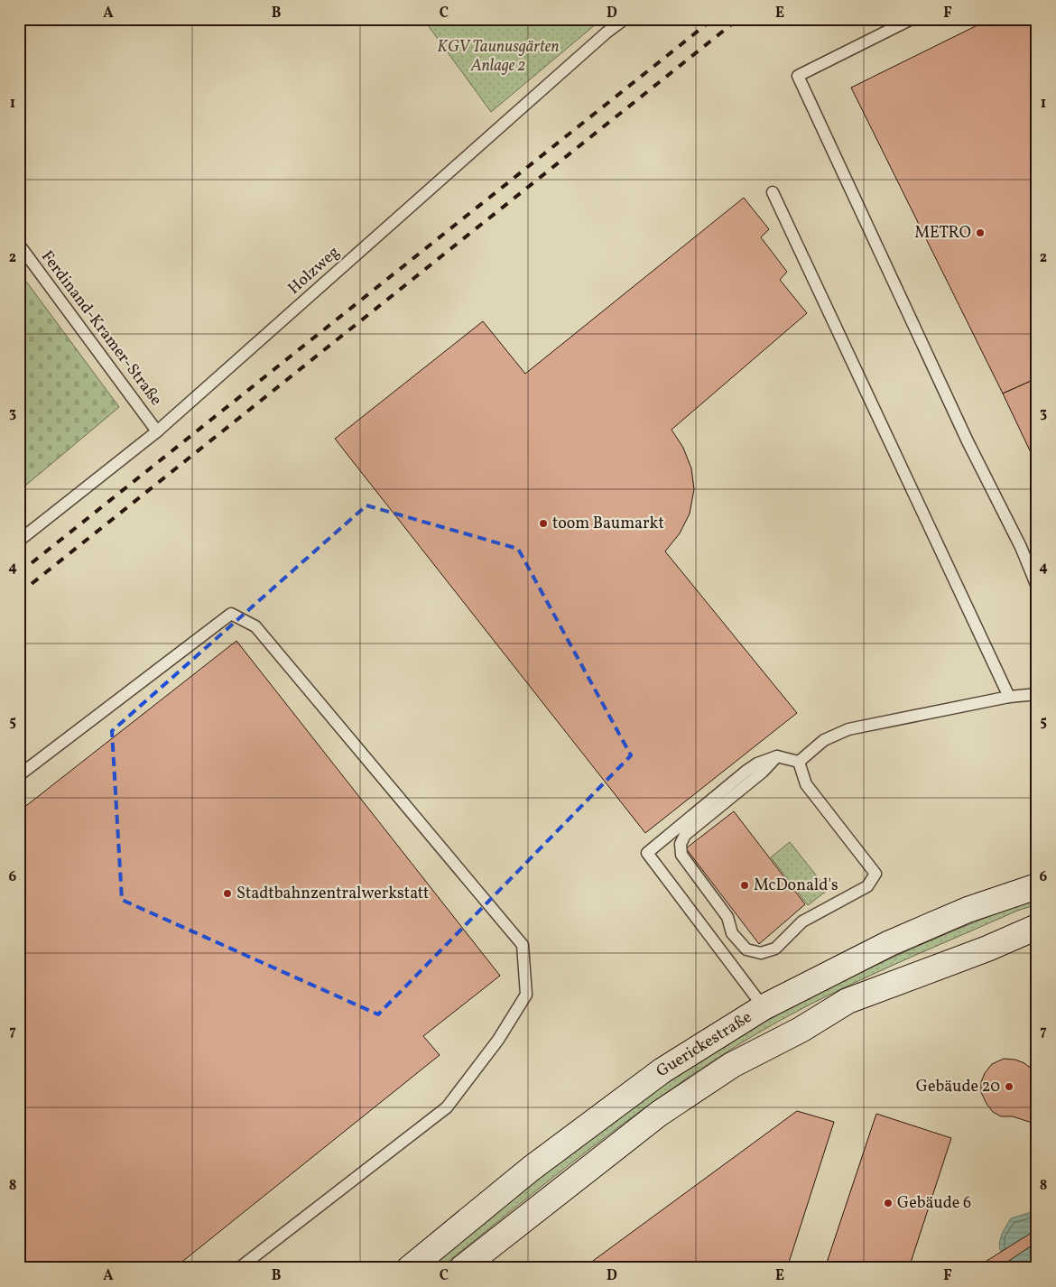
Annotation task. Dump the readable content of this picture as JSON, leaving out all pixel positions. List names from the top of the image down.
{
  "streets": {
    "main road": ["Guerickestraße"],
    "lane": ["Holzweg", "Ferdinand-Kramer-Straße"]
  },
  "crossings": [
    ["Holzweg", "Ferdinand-Kramer-Straße"]
  ],
  "parks": ["KGV Taunusgärten Anlage 2"],
  "places": [
    "METRO",
    "toom Baumarkt",
    "McDonald's",
    "Stadtbahnzentralwerkstatt",
    "Gebäude 20",
    "Gebäude 6"
  ],
  "grid": {
    "columns": [
      "A",
      "B",
      "C",
      "D",
      "E",
      "F"
    ],
    "rows": [
      "1",
      "2",
      "3",
      "4",
      "5",
      "6",
      "7",
      "8"
    ]
  }
}
